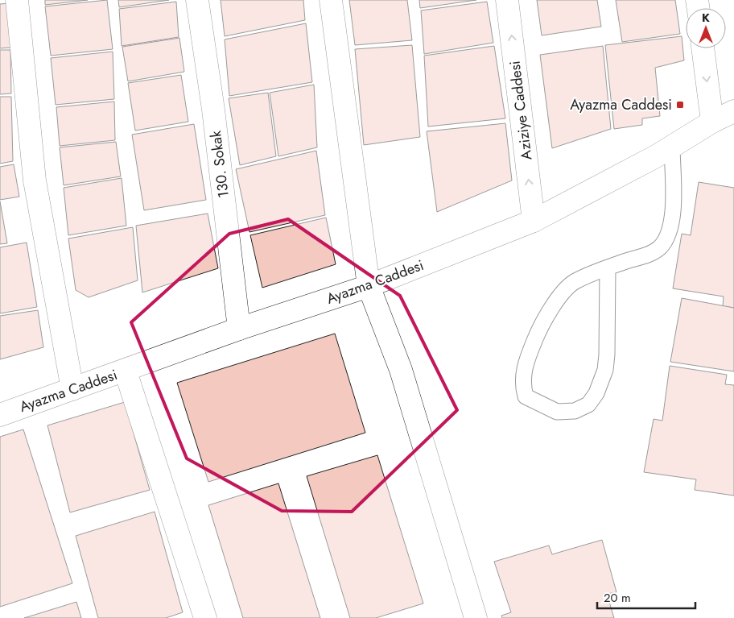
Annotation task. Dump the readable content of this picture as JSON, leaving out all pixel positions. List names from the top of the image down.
{
  "streets": {
    "street": ["Aziziye Caddesi", "130. Sokak", "Ayazma Caddesi"]
  },
  "crossings": [
    ["Aziziye Caddesi", "Ayazma Caddesi"],
    ["130. Sokak", "Ayazma Caddesi"]
  ],
  "places": {
    "transit": ["Ayazma Caddesi"]
  },
  "scale_bar": "20 m",
  "north": "top"
}
